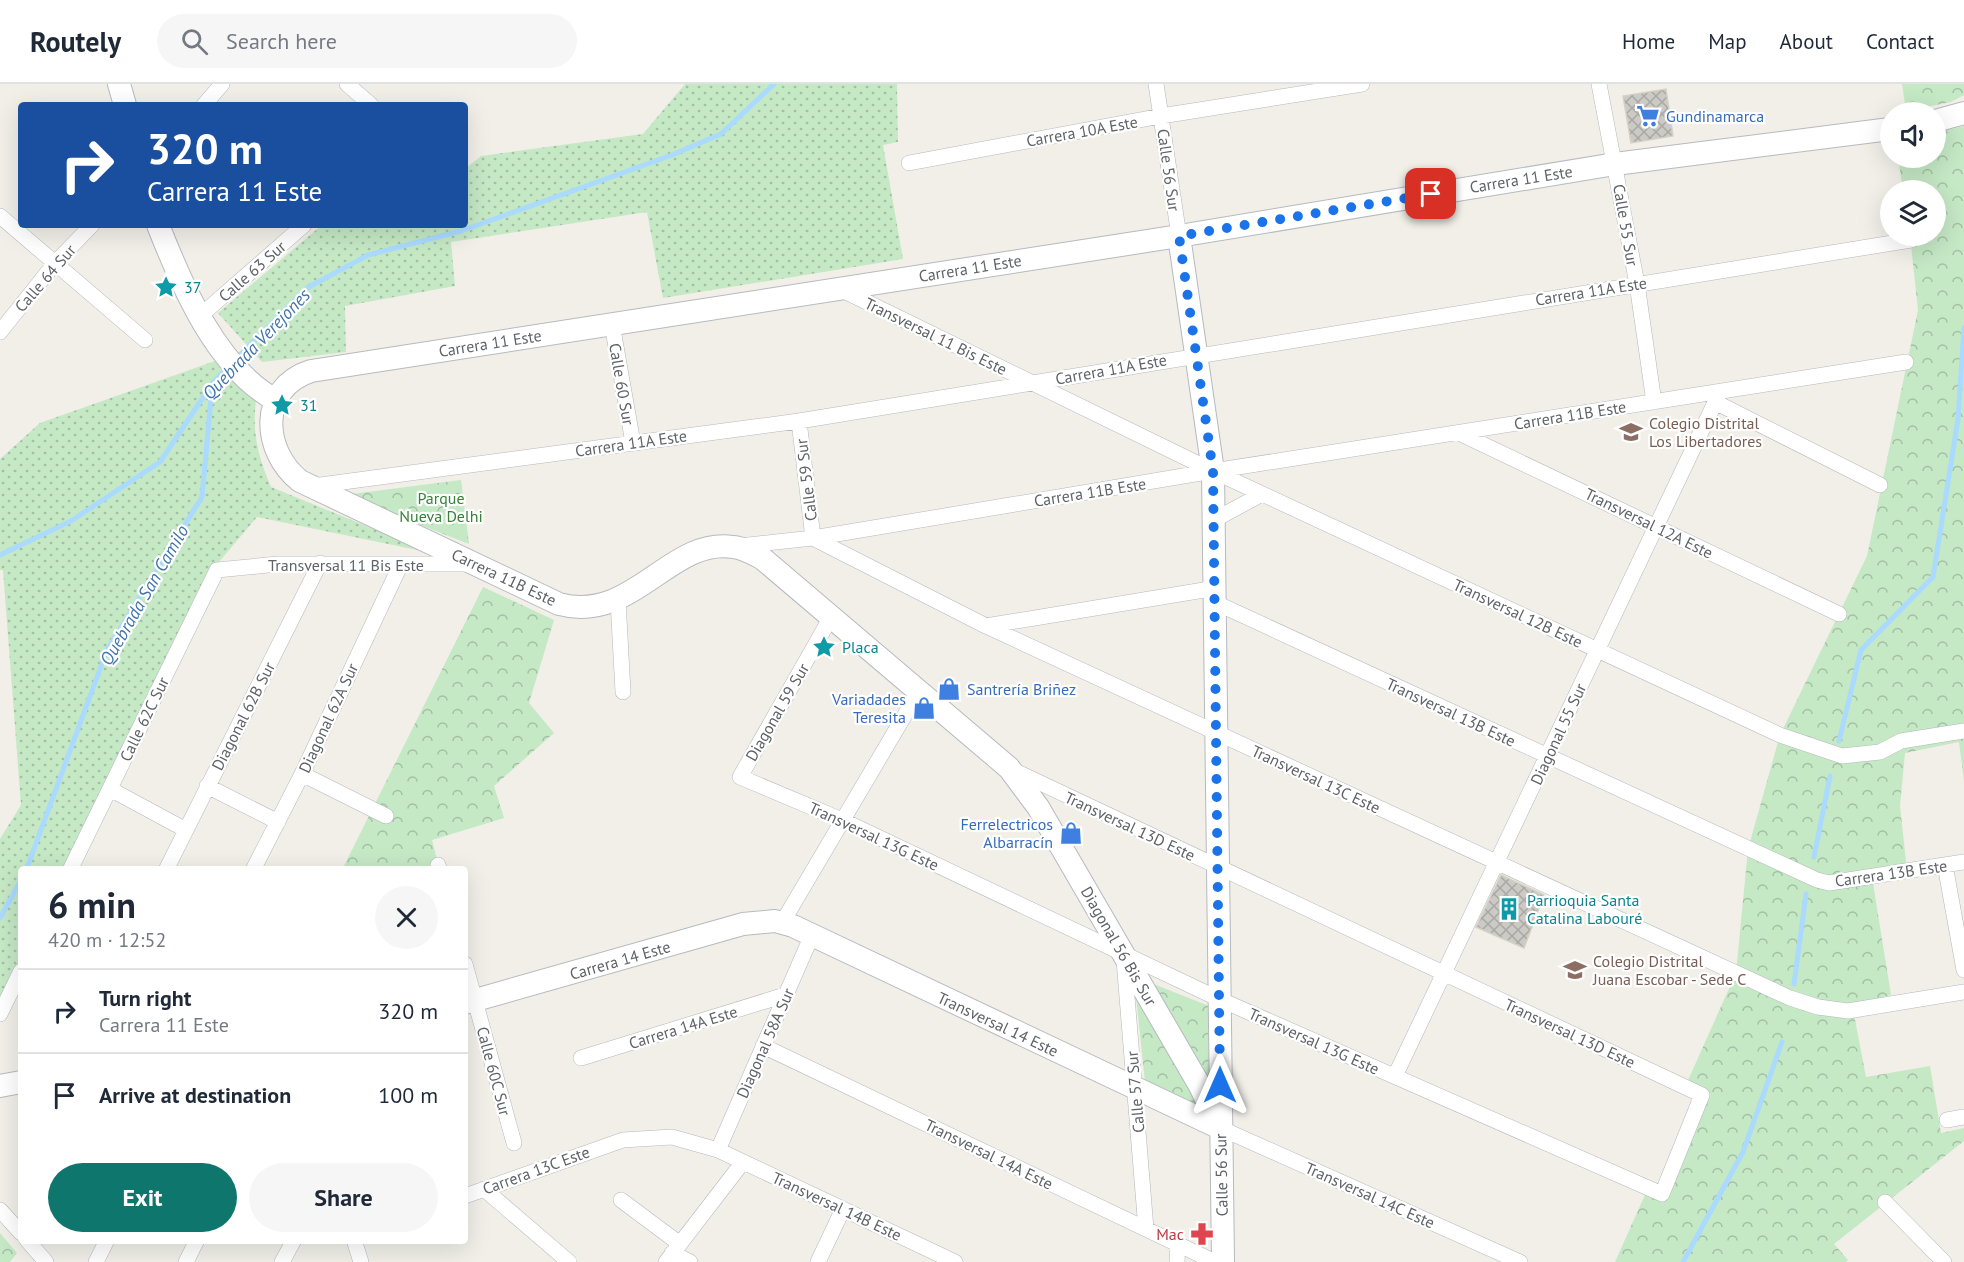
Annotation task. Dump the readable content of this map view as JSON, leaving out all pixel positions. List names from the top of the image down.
{
  "streets": {
    "street": [
      "Carrera 10A Este",
      "Calle 56 Sur",
      "Carrera 11 Este",
      "Calle 55 Sur",
      "Calle 63 Sur",
      "Calle 64 Sur",
      "Carrera 11A Este",
      "Transversal 11 Bis Este",
      "Calle 60 Sur",
      "Carrera 11B Este",
      "Calle 59 Sur",
      "Transversal 12A Este",
      "Transversal 12B Este",
      "Diagonal 59 Sur",
      "Transversal 13B Este",
      "Diagonal 62B Sur",
      "Diagonal 62A Sur",
      "Calle 62C Sur",
      "Diagonal 55 Sur",
      "Transversal 13C Este",
      "Transversal 13D Este",
      "Transversal 13G Este",
      "Carrera 13B Este",
      "Diagonal 56 Bis Sur",
      "Carrera 14 Este",
      "Transversal 14 Este",
      "Carrera 14A Este",
      "Diagonal 58A Sur",
      "Calle 60C Sur",
      "Calle 57 Sur",
      "Transversal 14A Este",
      "Carrera 13C Este",
      "Transversal 14C Este",
      "Transversal 14B Este"
    ]
  },
  "crossings": [
    ["Carrera 10A Este", "Calle 56 Sur"],
    ["Calle 56 Sur", "Carrera 11 Este"],
    ["Calle 56 Sur", "Carrera 11A Este"],
    ["Calle 56 Sur", "Transversal 11 Bis Este"],
    ["Calle 56 Sur", "Carrera 11B Este"],
    ["Calle 56 Sur", "Transversal 12B Este"],
    ["Calle 56 Sur", "Transversal 13B Este"],
    ["Calle 56 Sur", "Transversal 13C Este"],
    ["Calle 56 Sur", "Transversal 13D Este"],
    ["Calle 56 Sur", "Transversal 13G Este"],
    ["Calle 56 Sur", "Diagonal 56 Bis Sur"],
    ["Calle 56 Sur", "Transversal 14 Este"],
    ["Calle 56 Sur", "Transversal 14C Este"],
    ["Carrera 11 Este", "Calle 55 Sur"],
    ["Carrera 11 Este", "Transversal 11 Bis Este"],
    ["Carrera 11 Este", "Calle 60 Sur"],
    ["Calle 55 Sur", "Carrera 11A Este"],
    ["Calle 55 Sur", "Carrera 11B Este"],
    ["Carrera 11A Este", "Transversal 11 Bis Este"],
    ["Carrera 11A Este", "Calle 60 Sur"],
    ["Carrera 11A Este", "Carrera 11B Este"],
    ["Carrera 11A Este", "Calle 59 Sur"],
    ["Transversal 11 Bis Este", "Carrera 11B Este"],
    ["Transversal 11 Bis Este", "Transversal 12B Este"],
    ["Transversal 11 Bis Este", "Diagonal 62B Sur"],
    ["Transversal 11 Bis Este", "Diagonal 62A Sur"],
    ["Transversal 11 Bis Este", "Calle 62C Sur"],
    ["Carrera 11B Este", "Calle 59 Sur"],
    ["Carrera 11B Este", "Transversal 12A Este"],
    ["Carrera 11B Este", "Transversal 12B Este"],
    ["Carrera 11B Este", "Diagonal 55 Sur"],
    ["Carrera 11B Este", "Transversal 13C Este"],
    ["Carrera 11B Este", "Transversal 13D Este"],
    ["Calle 59 Sur", "Transversal 13C Este"],
    ["Transversal 12A Este", "Diagonal 55 Sur"],
    ["Transversal 12B Este", "Diagonal 55 Sur"],
    ["Diagonal 59 Sur", "Transversal 13D Este"],
    ["Diagonal 59 Sur", "Transversal 13G Este"],
    ["Transversal 13B Este", "Diagonal 55 Sur"],
    ["Transversal 13B Este", "Carrera 13B Este"],
    ["Diagonal 55 Sur", "Transversal 13C Este"],
    ["Diagonal 55 Sur", "Transversal 13D Este"],
    ["Diagonal 55 Sur", "Transversal 13G Este"],
    ["Transversal 13D Este", "Transversal 13G Este"],
    ["Transversal 13D Este", "Diagonal 56 Bis Sur"],
    ["Transversal 13G Este", "Diagonal 56 Bis Sur"],
    ["Transversal 13G Este", "Calle 57 Sur"],
    ["Diagonal 56 Bis Sur", "Transversal 14 Este"],
    ["Diagonal 56 Bis Sur", "Calle 57 Sur"],
    ["Diagonal 56 Bis Sur", "Transversal 14C Este"],
    ["Carrera 14 Este", "Transversal 14 Este"],
    ["Carrera 14 Este", "Calle 60C Sur"],
    ["Transversal 14 Este", "Diagonal 58A Sur"],
    ["Transversal 14 Este", "Calle 57 Sur"],
    ["Transversal 14 Este", "Transversal 14C Este"],
    ["Carrera 14A Este", "Diagonal 58A Sur"],
    ["Diagonal 58A Sur", "Transversal 14A Este"],
    ["Diagonal 58A Sur", "Carrera 13C Este"],
    ["Diagonal 58A Sur", "Transversal 14B Este"],
    ["Calle 57 Sur", "Transversal 14A Este"],
    ["Carrera 13C Este", "Transversal 14B Este"]
  ],
  "water": ["Quebrada Verejones", "Quebrada San Camilo"],
  "parks": ["Parque Nueva Delhi"],
  "places": {
    "supermarket": ["Gundinamarca"],
    "place": ["37", "31", "Placa"],
    "school or university": ["Colegio Distrital Los Libertadores", "Colegio Distrital Juana Escobar - Sede C"],
    "shop": ["Santrería Briñez", "Variadades Teresita", "Ferrelectricos Albarracín"],
    "building": ["Parrioquia Santa Catalina Labouré"],
    "pharmacy": ["Mac"]
  },
  "page": {
    "header": "Routely",
    "search": "Search here",
    "nav": [
      "Home",
      "Map",
      "About",
      "Contact"
    ],
    "turn": ["320 m", "Carrera 11 Este"],
    "heading": ["6 min", "420 m · 12:52"],
    "list": [
      {
        "name": "Turn right",
        "note": "Carrera 11 Este",
        "value": "320 m"
      },
      {
        "name": "Arrive at destination",
        "value": "100 m"
      }
    ],
    "buttons": ["Exit", "Share"]
  }
}
